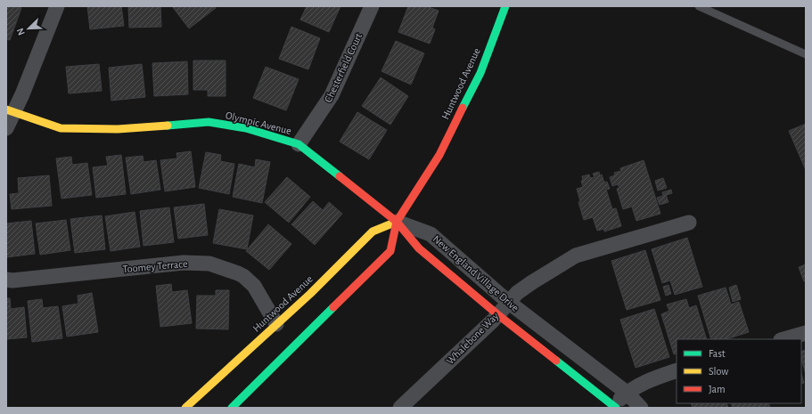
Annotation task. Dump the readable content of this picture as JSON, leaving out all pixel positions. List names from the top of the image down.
{
  "streets": {
    "street": [
      "Chesterfield Court",
      "Huntwood Avenue",
      "Olympic Avenue",
      "Toomey Terrace",
      "New England Village Drive",
      "Whalebone Way"
    ]
  },
  "crossings": [
    ["Chesterfield Court", "Olympic Avenue"],
    ["Huntwood Avenue", "Olympic Avenue"],
    ["Huntwood Avenue", "Toomey Terrace"],
    ["Huntwood Avenue", "New England Village Drive"],
    ["Olympic Avenue", "New England Village Drive"],
    ["New England Village Drive", "Whalebone Way"]
  ],
  "legend": ["Fast", "Slow", "Jam"],
  "north": "bottom left"
}
